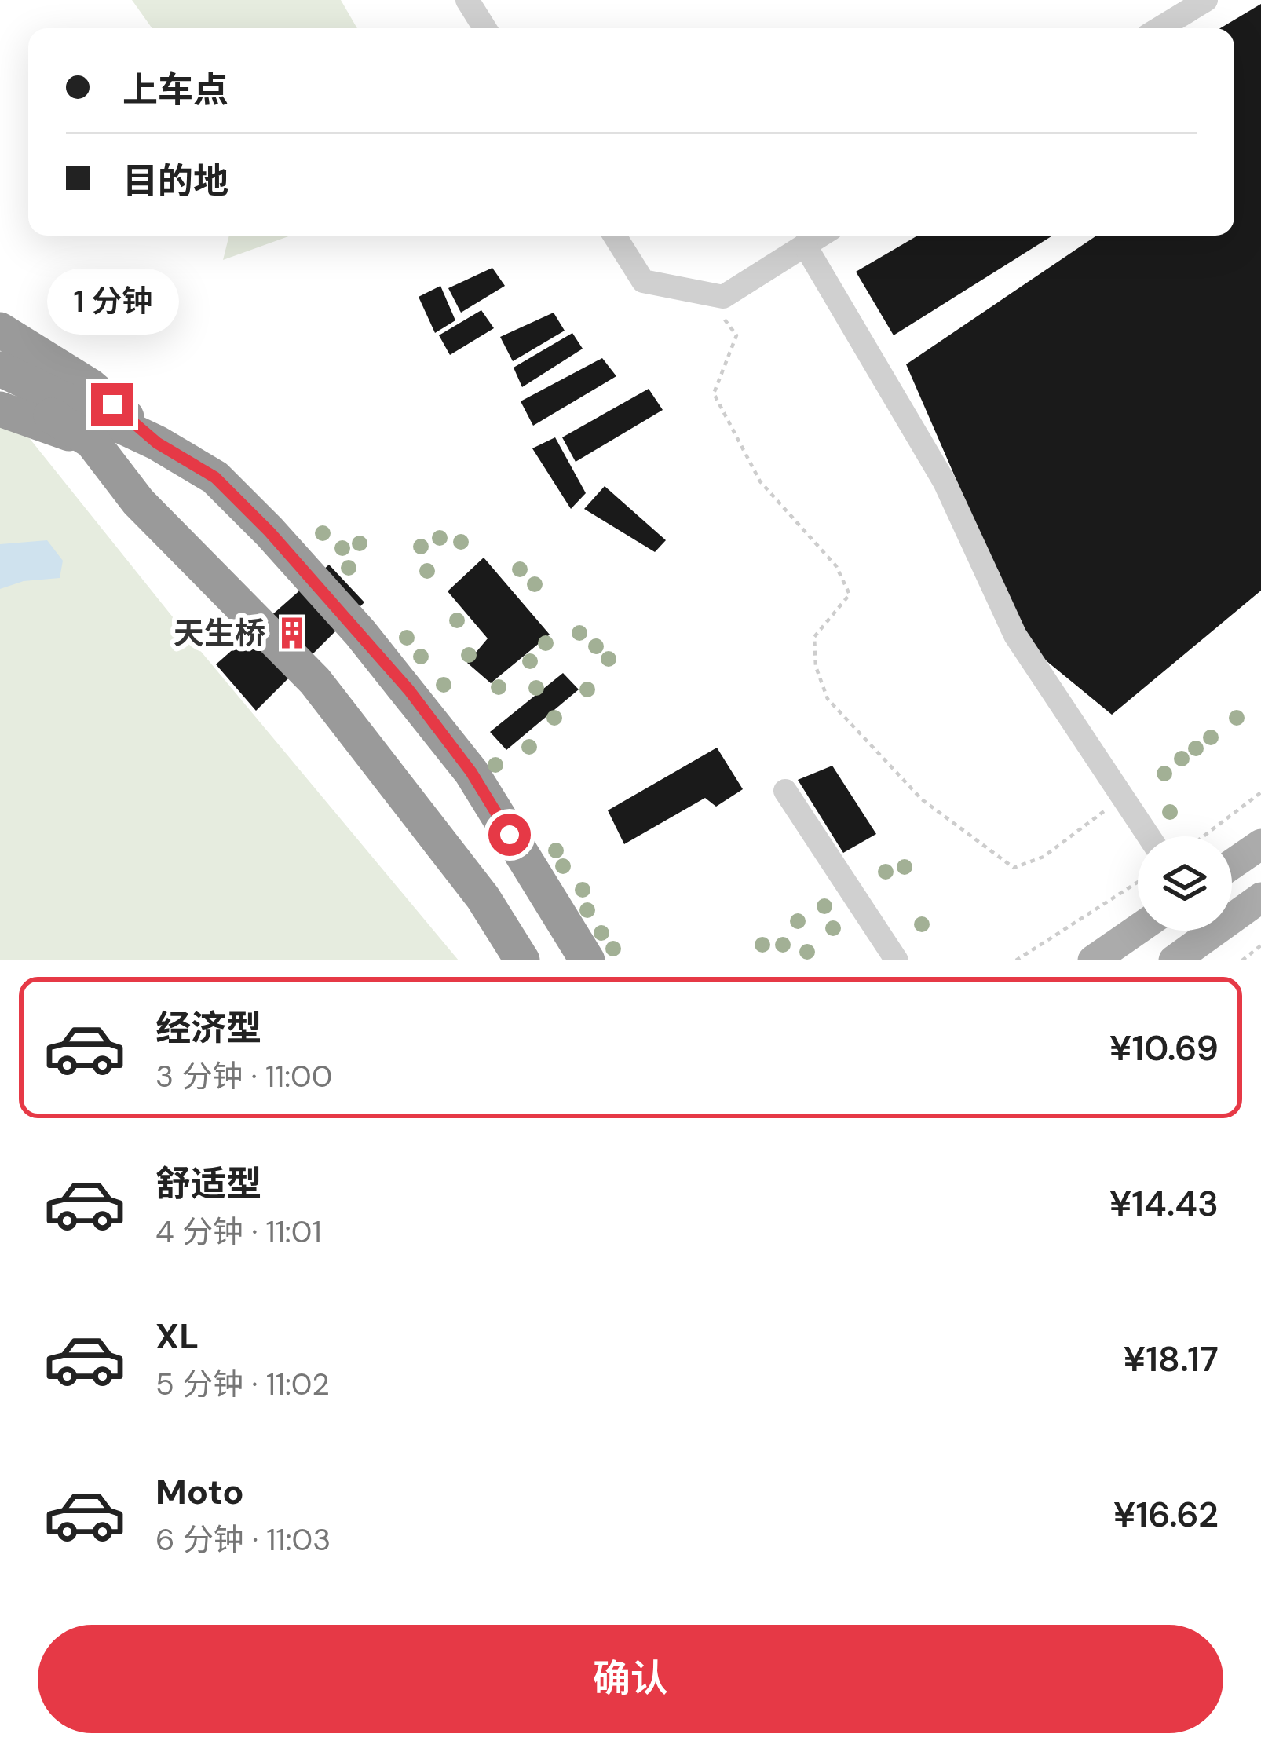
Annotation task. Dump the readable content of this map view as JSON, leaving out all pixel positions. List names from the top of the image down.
{
  "places": {
    "building": ["天生桥"]
  },
  "page": {
    "banner": ["上车点", "目的地"],
    "bubble": "1 分钟",
    "list": [
      {
        "name": "经济型",
        "note": "3 分钟 · 11:00",
        "value": "¥10.69"
      },
      {
        "name": "舒适型",
        "note": "4 分钟 · 11:01",
        "value": "¥14.43"
      },
      {
        "name": "XL",
        "note": "5 分钟 · 11:02",
        "value": "¥18.17"
      },
      {
        "name": "Moto",
        "note": "6 分钟 · 11:03",
        "value": "¥16.62"
      }
    ],
    "buttons": "确认"
  }
}
